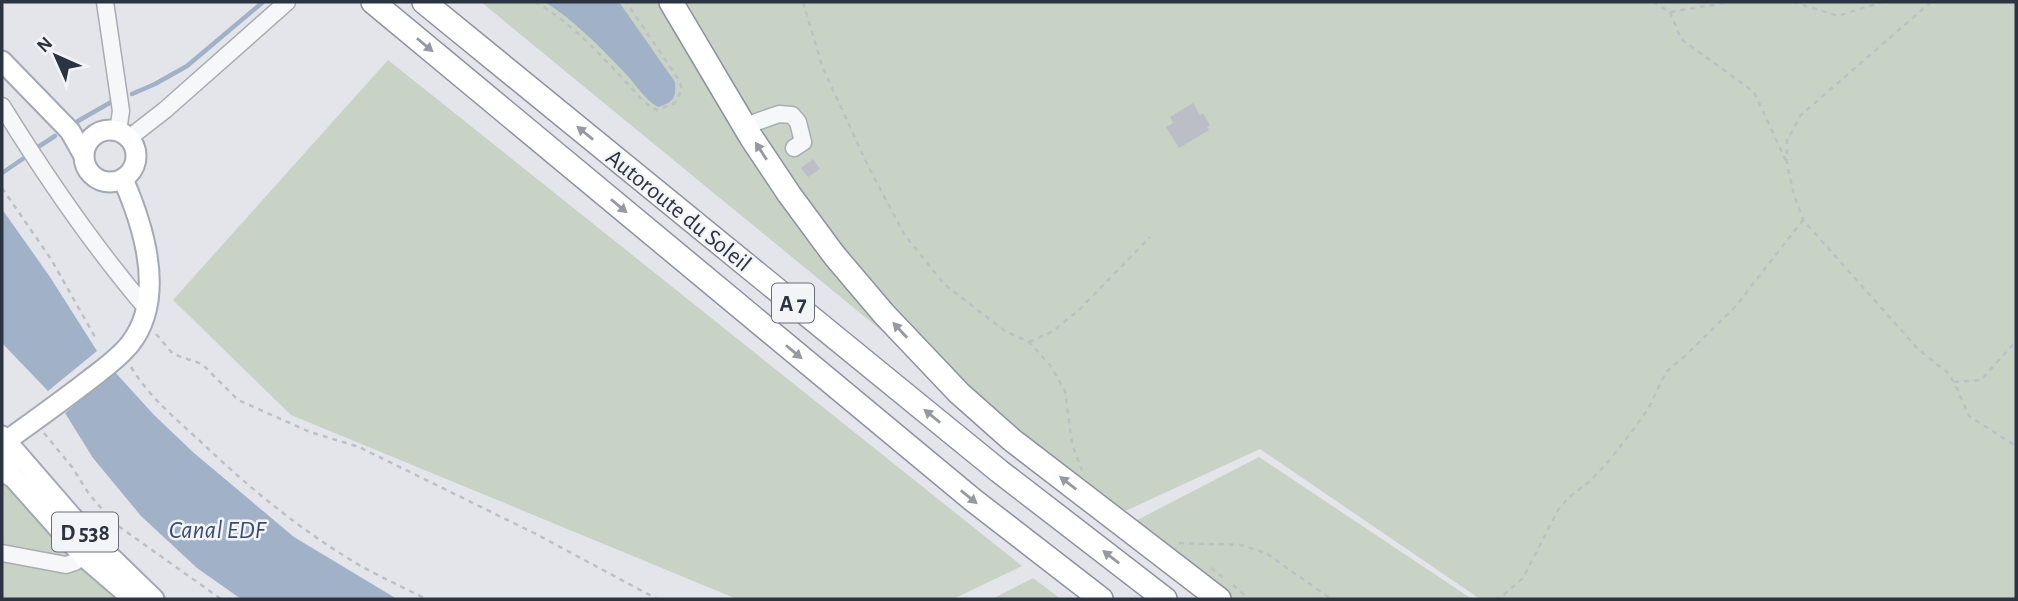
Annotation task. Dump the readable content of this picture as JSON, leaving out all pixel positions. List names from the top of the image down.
{
  "streets": {
    "highway": ["Autoroute du Soleil", "A 7"],
    "main road": ["D 538"]
  },
  "water": ["Canal EDF"],
  "north": "top left"
}
